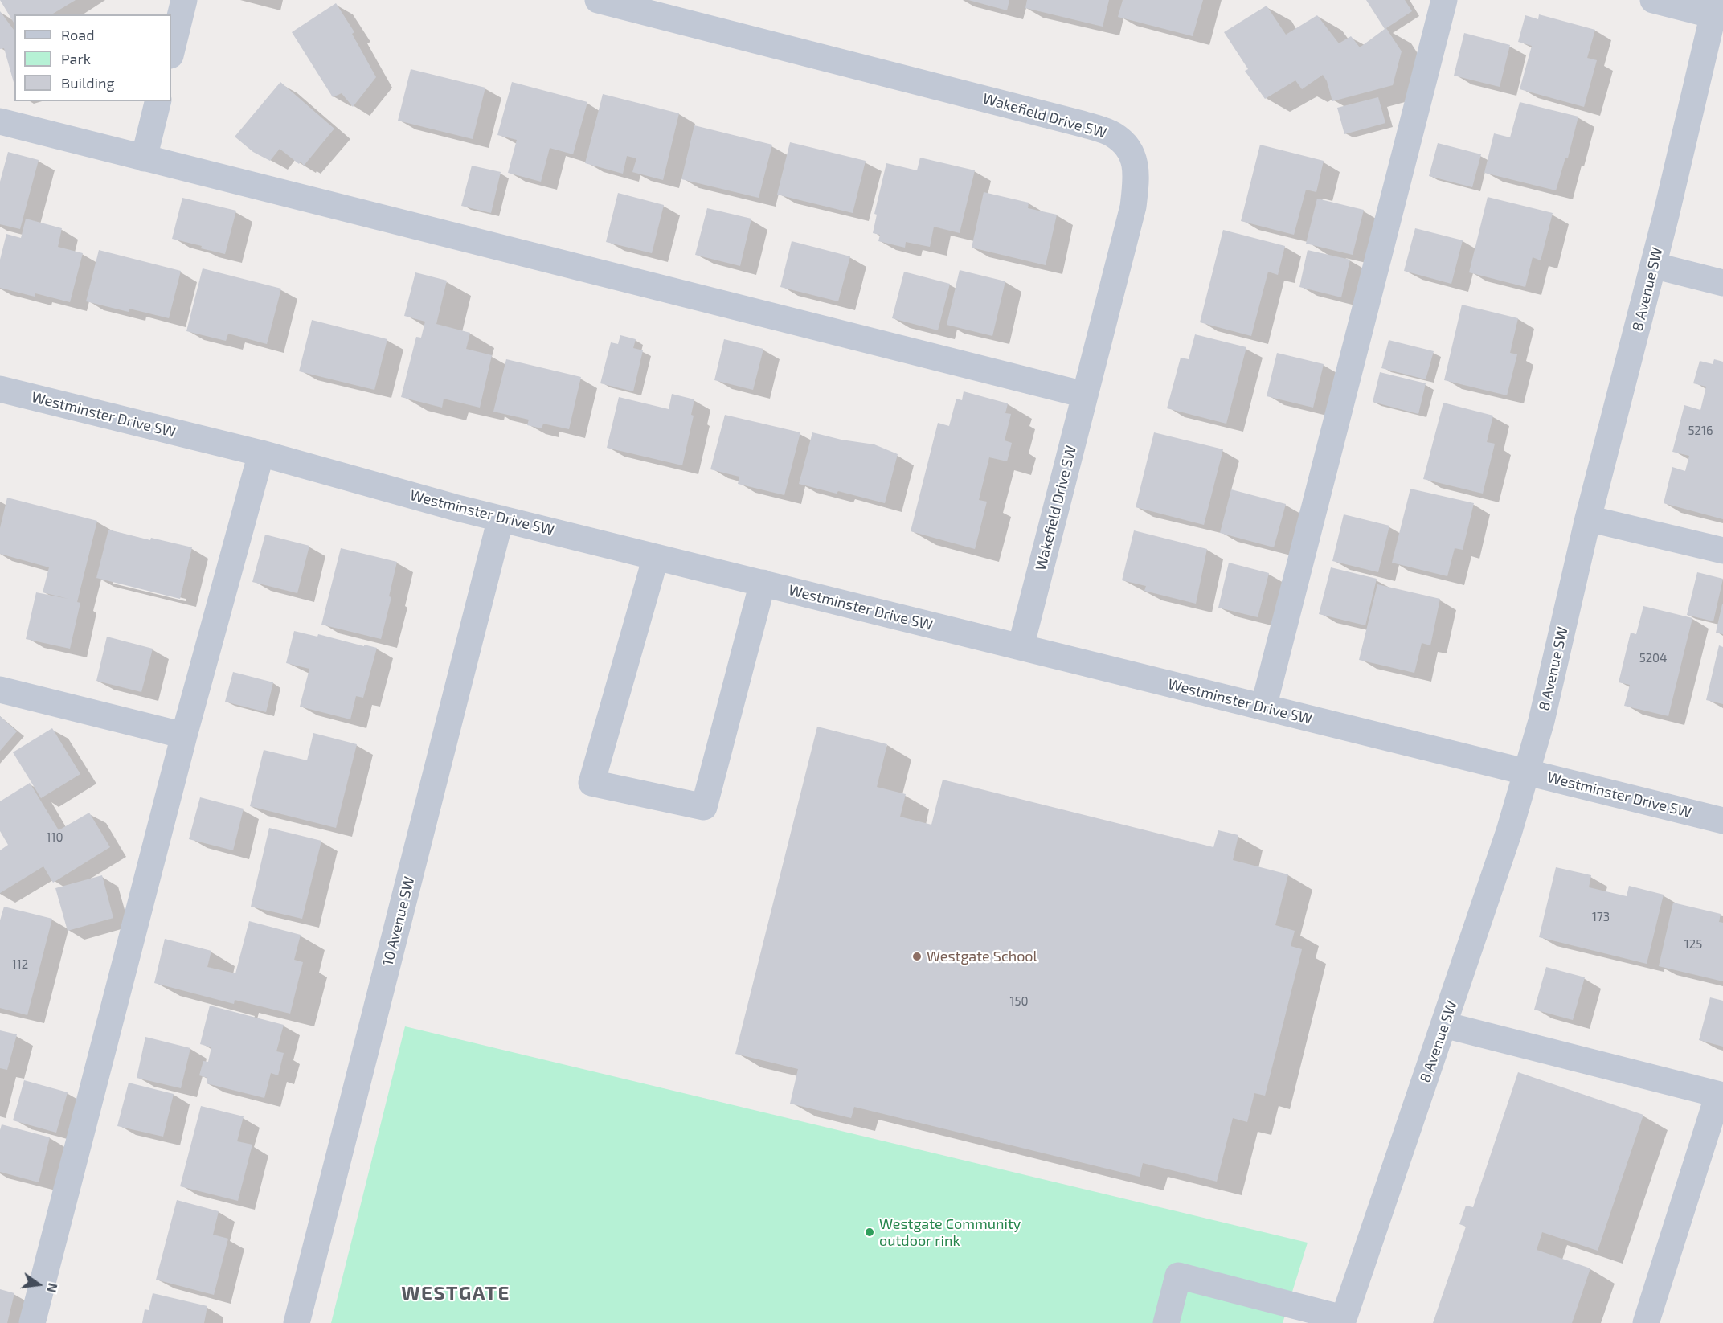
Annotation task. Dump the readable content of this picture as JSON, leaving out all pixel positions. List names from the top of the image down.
{
  "streets": {
    "street": [
      "Wakefield Drive SW",
      "8 Avenue SW",
      "Westminster Drive SW",
      "10 Avenue SW"
    ]
  },
  "crossings": [
    ["Wakefield Drive SW", "Westminster Drive SW"],
    ["8 Avenue SW", "Westminster Drive SW"],
    ["Westminster Drive SW", "10 Avenue SW"]
  ],
  "districts": ["WESTGATE"],
  "places": ["Westgate School", "Westgate Community outdoor rink"],
  "house_numbers": [
    "5216",
    "5204",
    "110",
    "173",
    "125",
    "112",
    "150"
  ],
  "legend": ["Road", "Park", "Building"],
  "north": "right"
}
